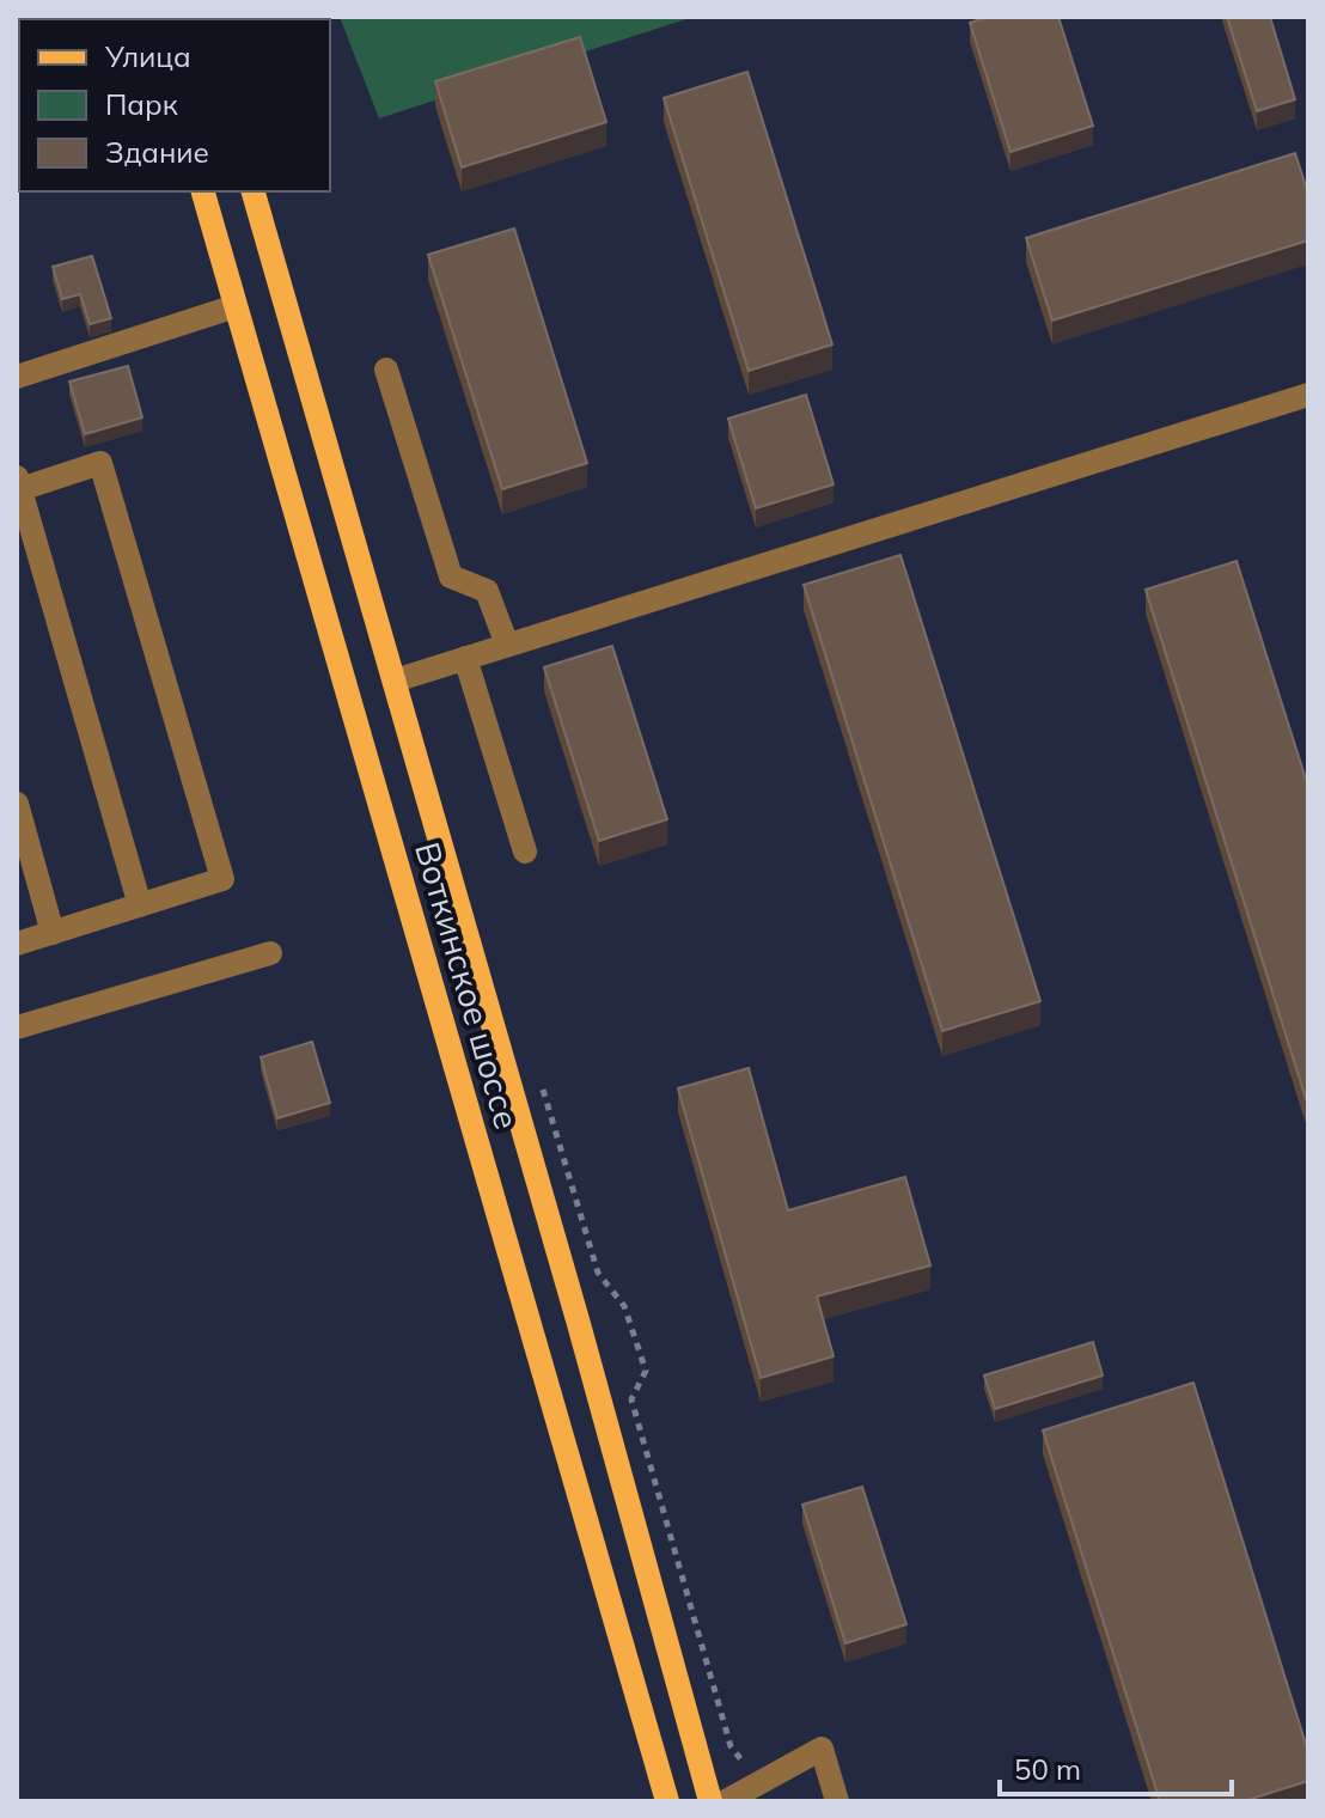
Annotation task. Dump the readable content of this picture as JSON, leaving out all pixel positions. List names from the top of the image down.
{
  "streets": {
    "main road": ["Воткинское шоссе"]
  },
  "legend": ["Улица", "Парк", "Здание"],
  "scale_bar": "50 m"
}
